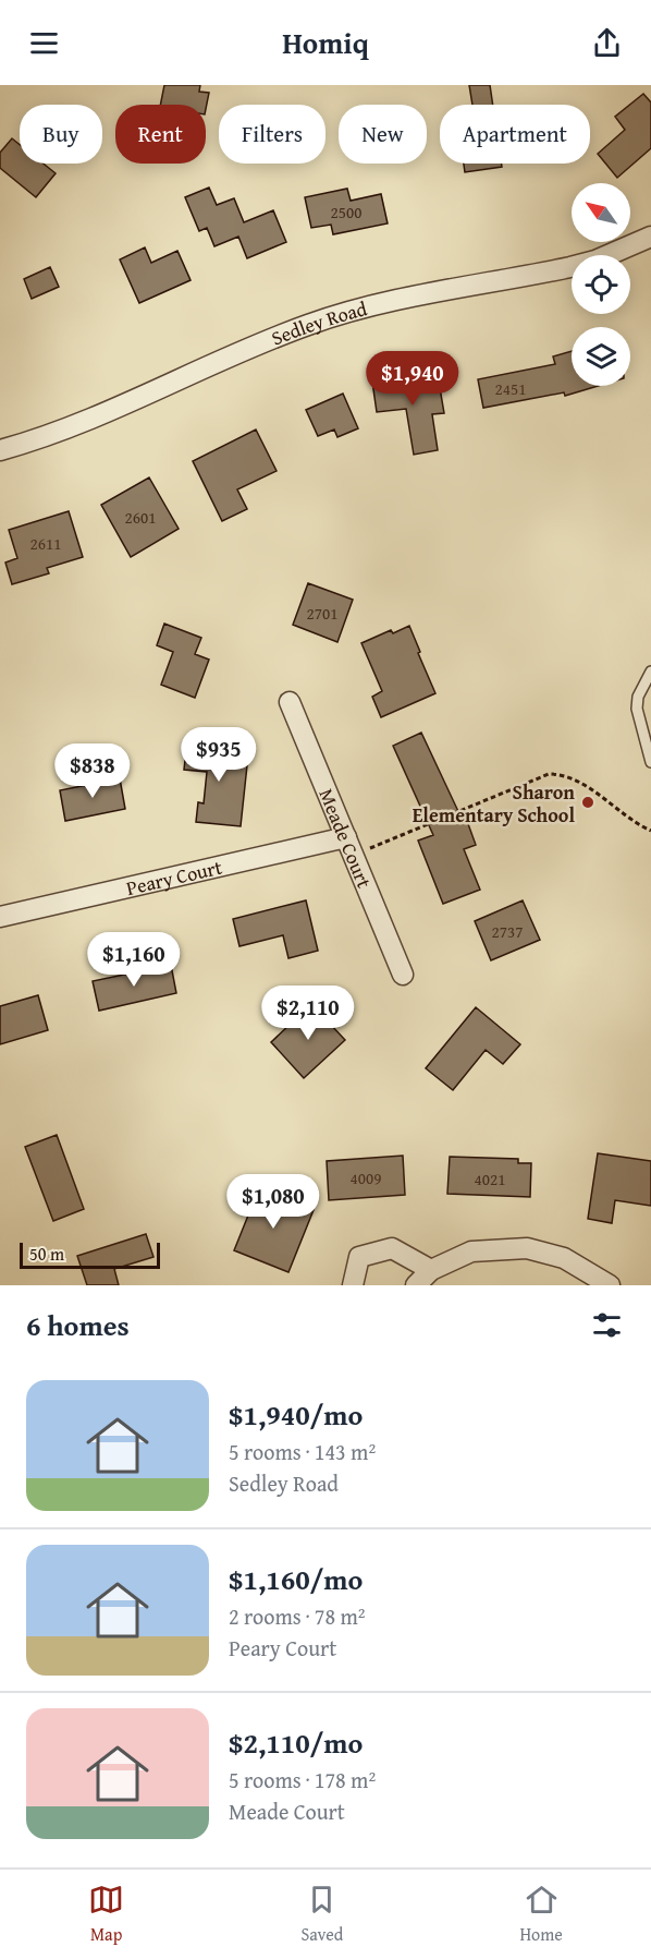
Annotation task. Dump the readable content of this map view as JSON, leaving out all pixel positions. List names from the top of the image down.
{
  "streets": {
    "street": ["Sedley Road", "Meade Court", "Peary Court"]
  },
  "crossings": [
    ["Meade Court", "Peary Court"]
  ],
  "places": ["Sharon Elementary School"],
  "house_numbers": [
    "2500",
    "2451",
    "2601",
    "2611",
    "2701",
    "2737",
    "4009",
    "4021"
  ],
  "scale_bar": "50 m",
  "north": "top left",
  "page": {
    "header": "Homiq",
    "chip": [
      "Buy",
      "Rent",
      "Filters",
      "New",
      "Apartment"
    ],
    "price": [
      "$1,940",
      "$935",
      "$838",
      "$1,160",
      "$2,110",
      "$1,080"
    ],
    "scale": "50 m",
    "heading": "6 homes",
    "list": [
      {
        "name": "$1,940/mo",
        "note": "5 rooms · 143 m² · Sedley Road"
      },
      {
        "name": "$1,160/mo",
        "note": "2 rooms · 78 m² · Peary Court"
      },
      {
        "name": "$2,110/mo",
        "note": "5 rooms · 178 m² · Meade Court"
      }
    ],
    "tabs": ["Map", "Saved", "Home"]
  }
}
